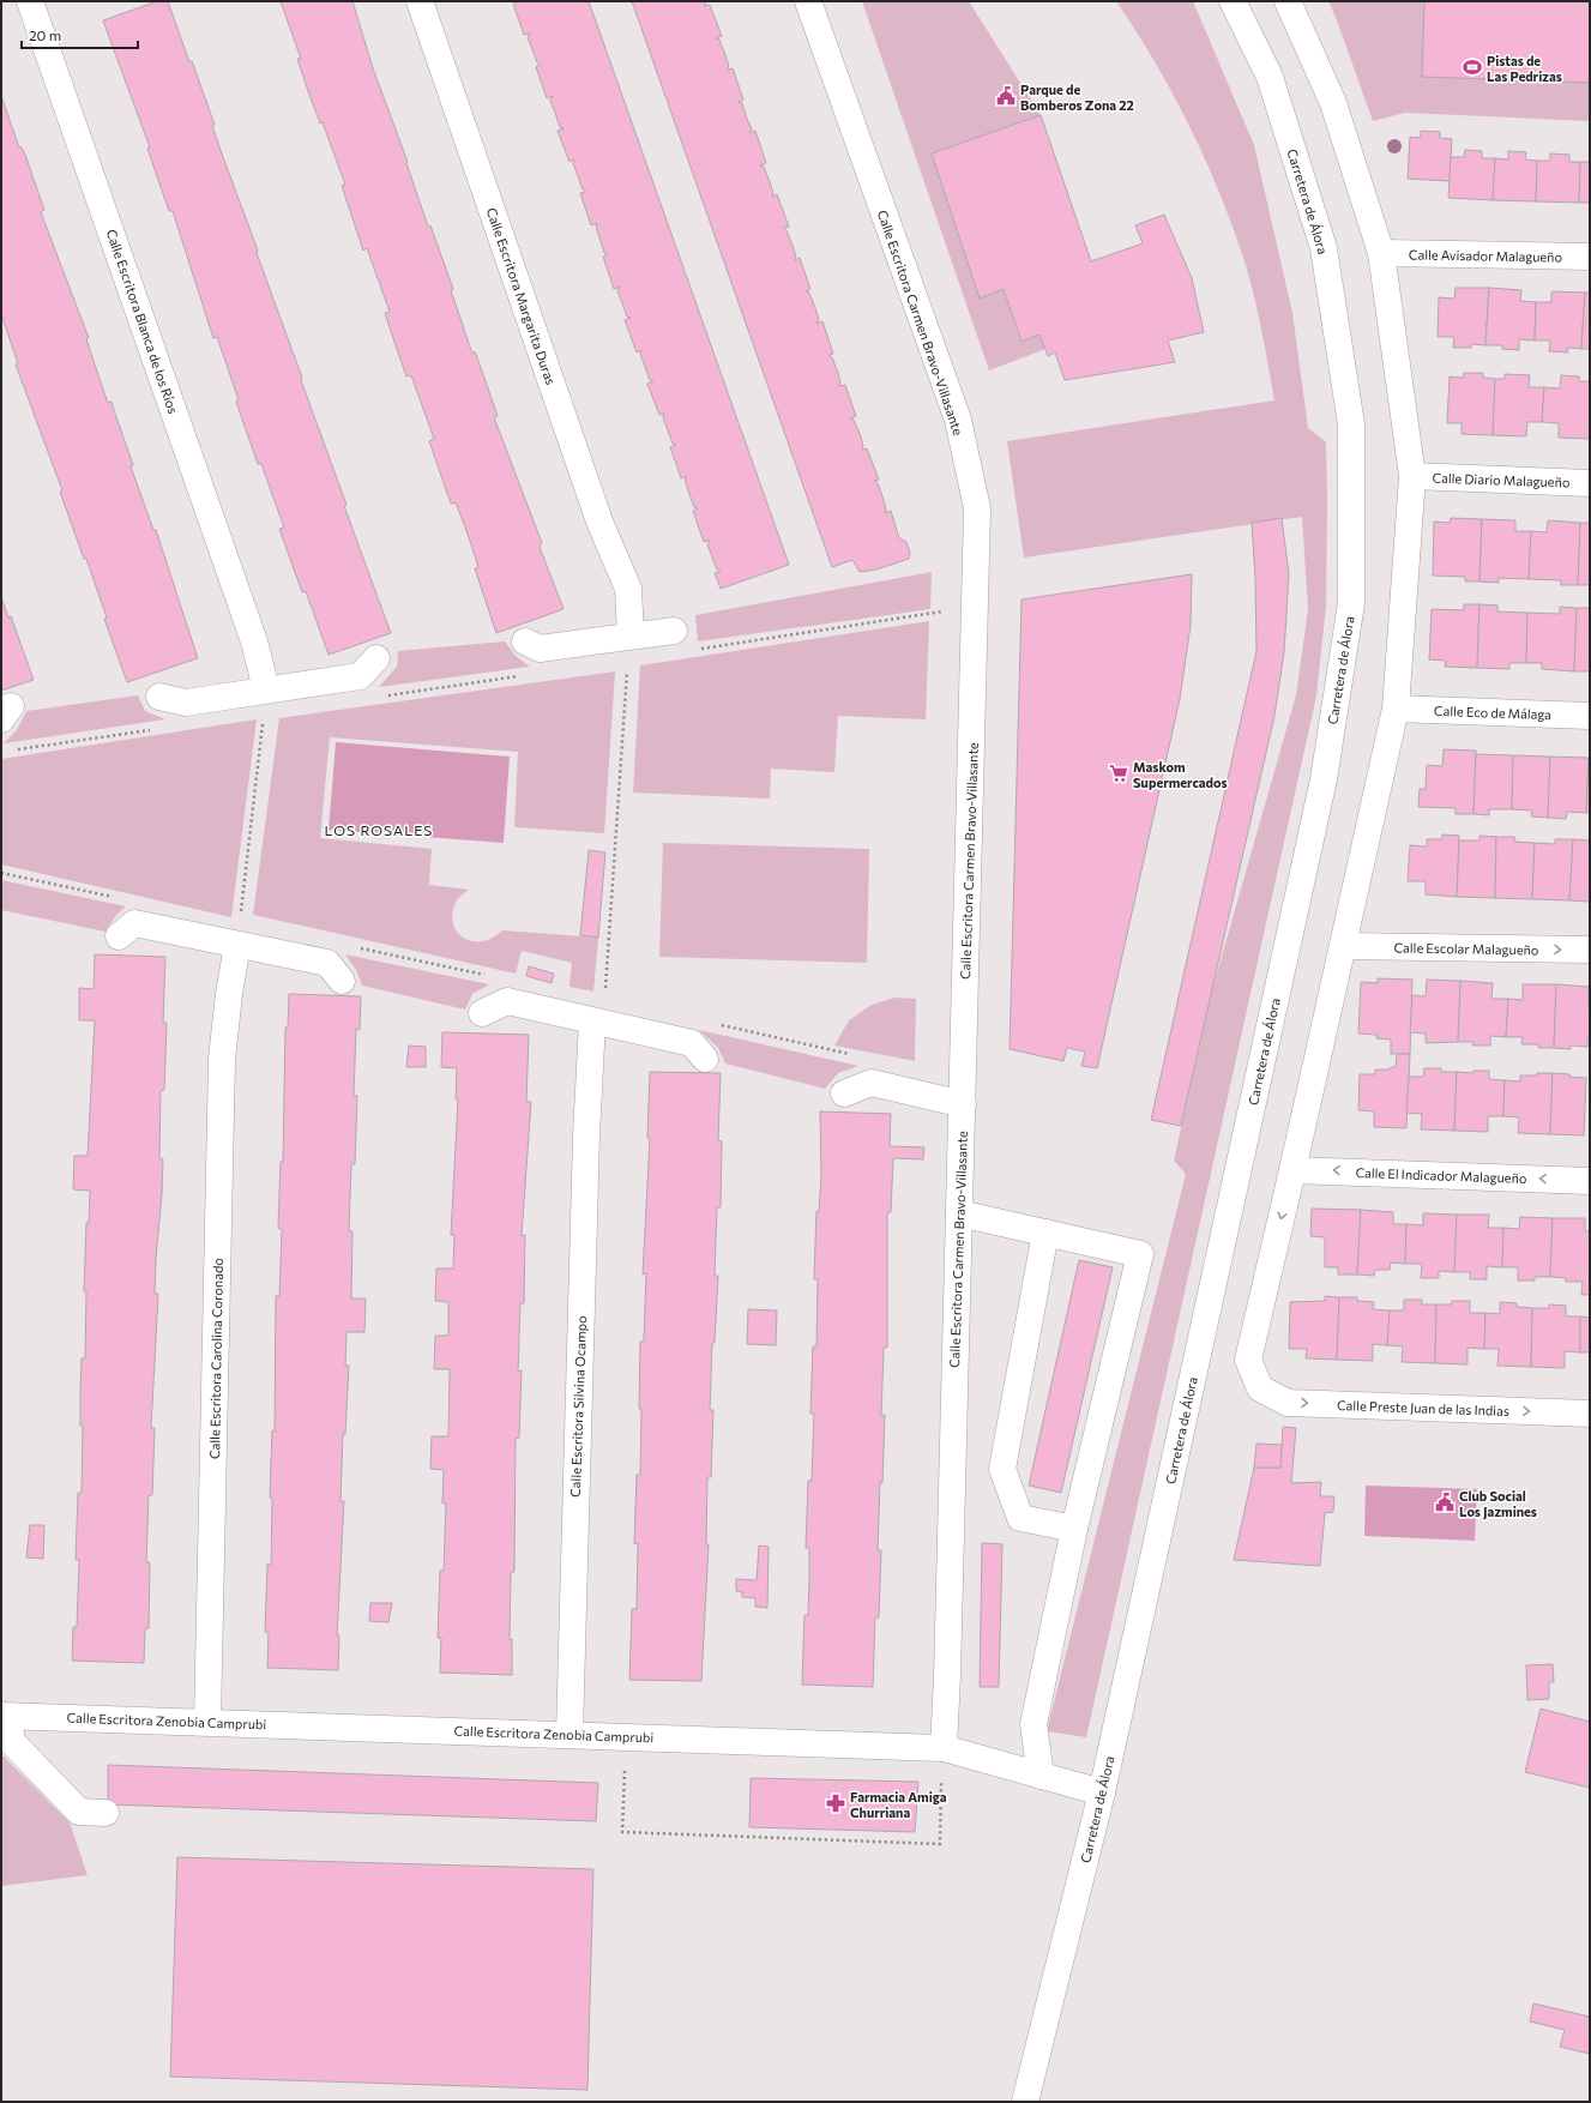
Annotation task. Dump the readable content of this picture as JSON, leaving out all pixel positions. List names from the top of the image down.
{
  "streets": {
    "street": [
      "Carretera de Álora",
      "Calle Avisador Malagueño",
      "Calle Escritora Margarita Duras",
      "Calle Escritora Blanca de los Ríos",
      "Calle Escritora Carmen Bravo-Villasante",
      "Calle Diario Malagueño",
      "Calle Eco de Málaga",
      "Calle Escolar Malagueño",
      "Calle El Indicador Malagueño",
      "Calle Escritora Carolina Coronado",
      "Calle Escritora Silvina Ocampo",
      "Calle Preste Juan de las Indias",
      "Calle Escritora Zenobia Camprubi"
    ]
  },
  "crossings": [
    ["Carretera de Álora", "Calle Escritora Zenobia Camprubi"],
    ["Calle Escritora Carmen Bravo-Villasante", "Calle Escritora Zenobia Camprubi"],
    ["Calle El Indicador Malagueño", "Calle Preste Juan de las Indias"],
    ["Calle Escritora Carolina Coronado", "Calle Escritora Zenobia Camprubi"],
    ["Calle Escritora Silvina Ocampo", "Calle Escritora Zenobia Camprubi"]
  ],
  "one_way": ["Calle Escolar Malagueño", "Calle El Indicador Malagueño"],
  "districts": ["LOS ROSALES"],
  "places": {
    "sports": ["Pistas de Las Pedrizas"],
    "public building": ["Parque de Bomberos Zona 22", "Club Social Los Jazmines"],
    "supermarket": ["Maskom Supermercados"],
    "pharmacy": ["Farmacia Amiga Churriana"]
  },
  "scale_bar": "20 m"
}
